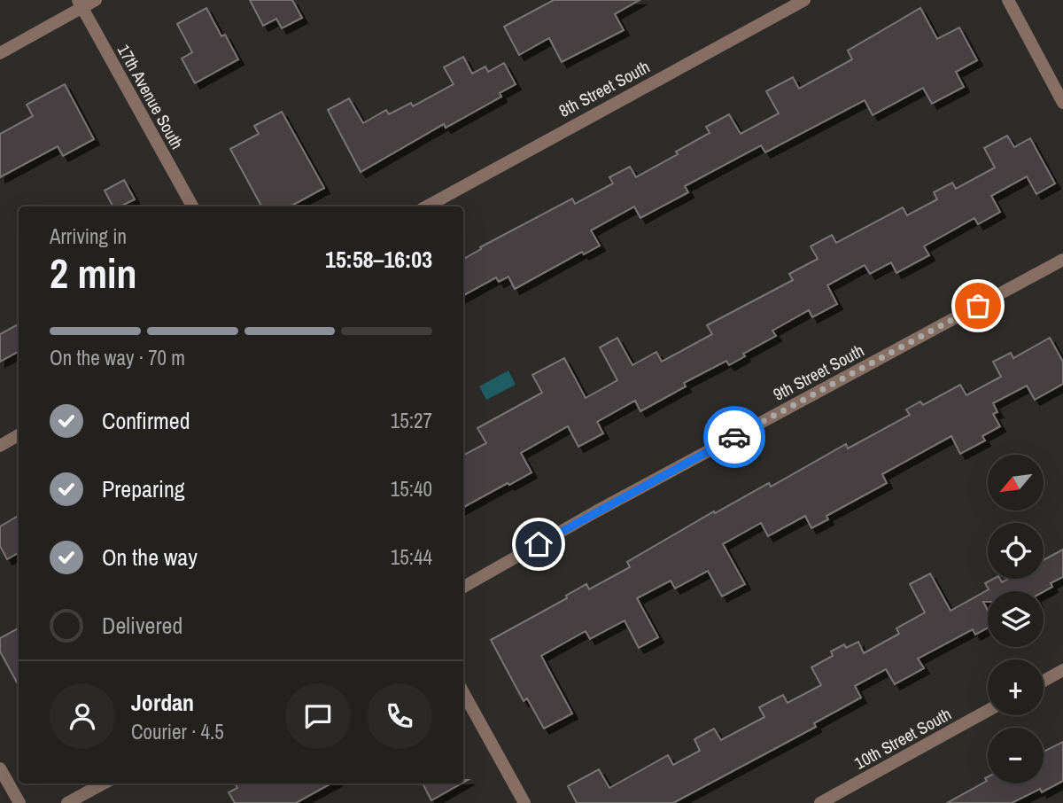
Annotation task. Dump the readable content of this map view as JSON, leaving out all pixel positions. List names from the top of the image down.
{
  "streets": {
    "street": [
      "8th Street South",
      "17th Avenue South",
      "9th Street South",
      "10th Street South"
    ]
  },
  "north": "bottom left",
  "page": {
    "heading": ["2 min", "Arriving in", "15:58–16:03"],
    "panel": ["Jordan", "Courier · 4.5"],
    "bar": "On the way · 70 m",
    "list": [
      ["Confirmed", "15:27"],
      ["Preparing", "15:40"],
      ["On the way", "15:44"],
      "Delivered"
    ],
    "map_buttons": ["+", "−"]
  }
}
